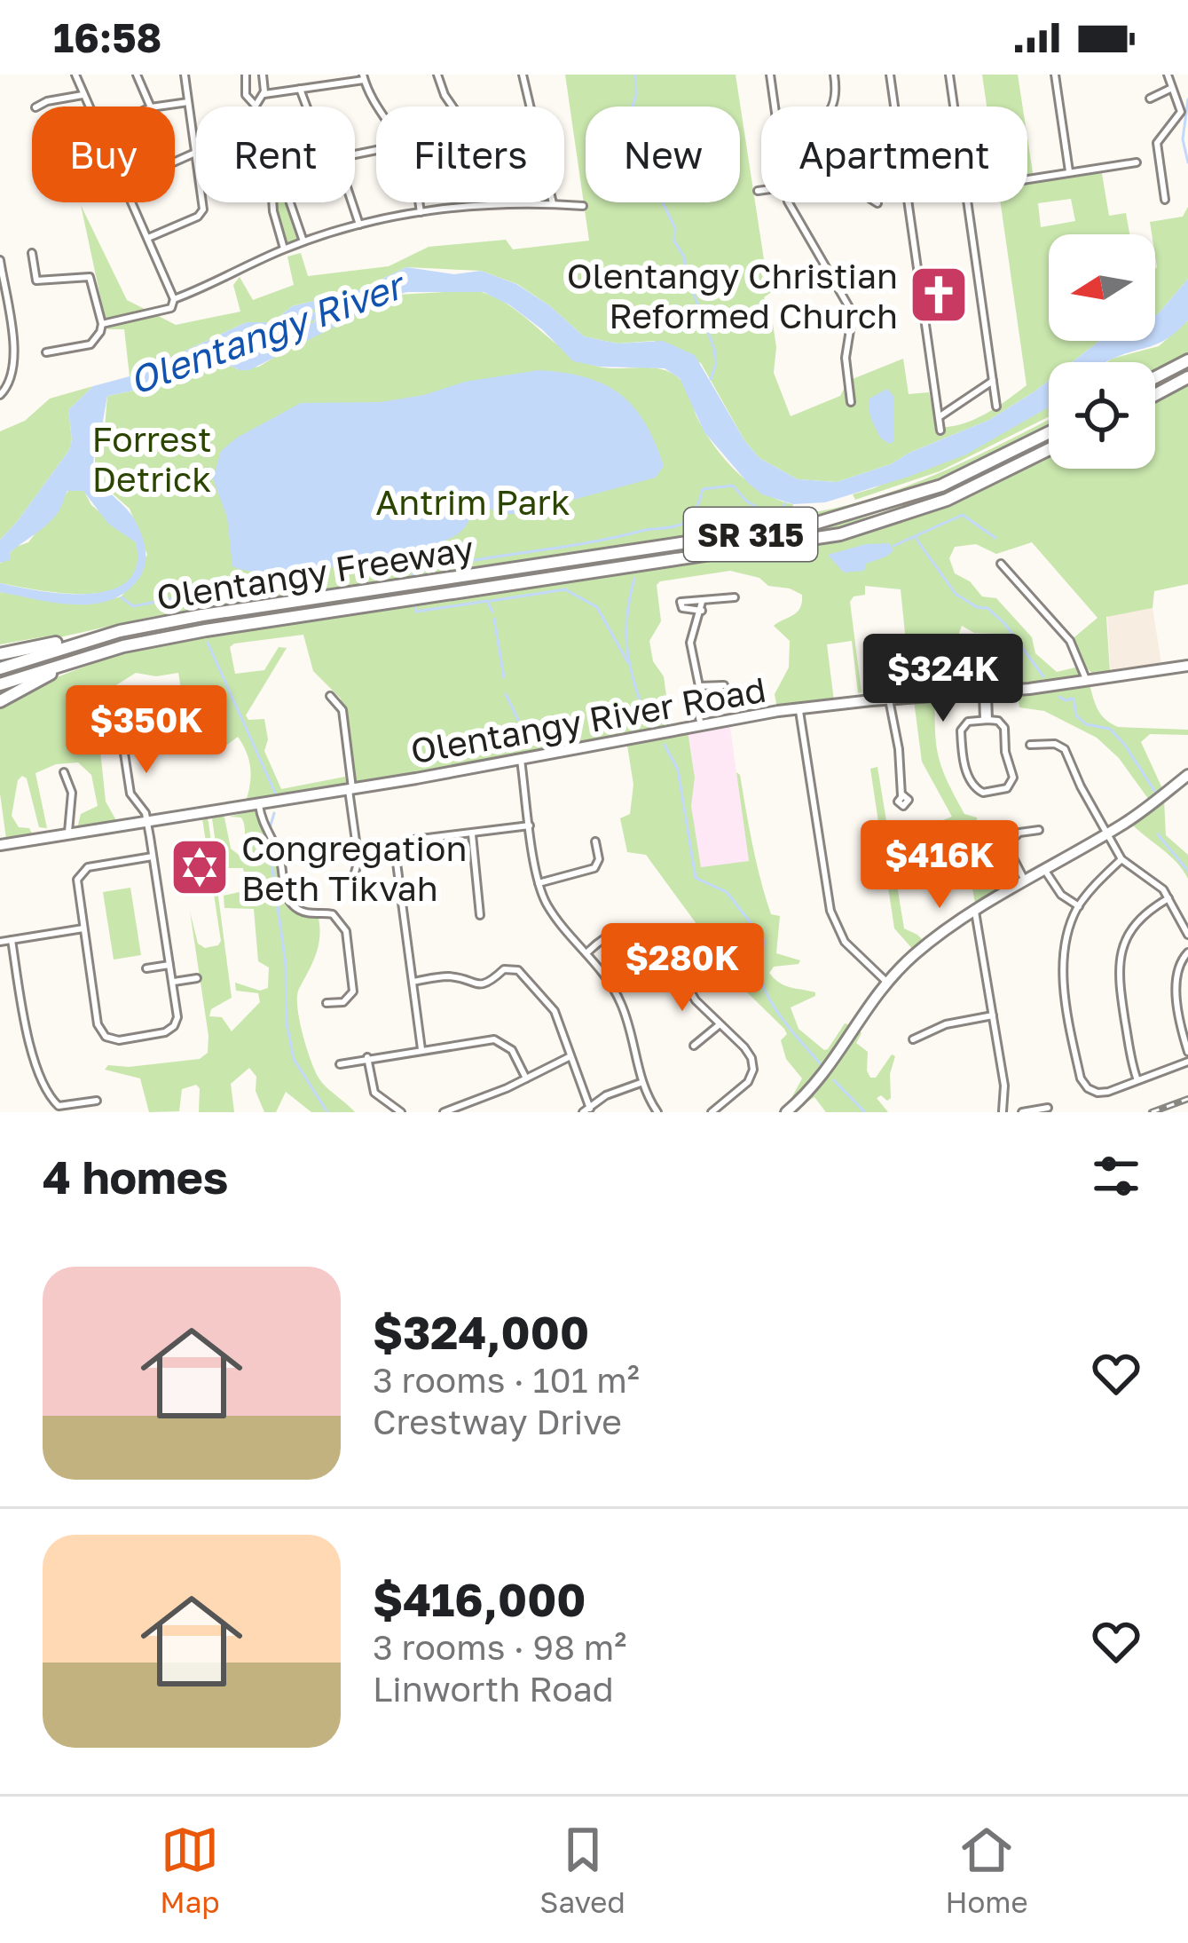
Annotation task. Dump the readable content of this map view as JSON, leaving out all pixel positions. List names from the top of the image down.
{
  "streets": {
    "highway": ["SR 315", "Olentangy Freeway"],
    "main road": ["Olentangy River Road"]
  },
  "water": ["Olentangy River"],
  "parks": ["Forrest Detrick", "Antrim Park"],
  "places": {
    "church": ["Olentangy Christian Reformed Church"],
    "synagogue": ["Congregation Beth Tikvah"]
  },
  "north": "left",
  "page": {
    "status": "16:58",
    "chip": [
      "Buy",
      "Rent",
      "Filters",
      "New",
      "Apartment"
    ],
    "price": [
      "$324K",
      "$350K",
      "$416K",
      "$280K"
    ],
    "heading": "4 homes",
    "list": [
      {
        "name": "$324,000",
        "note": "3 rooms · 101 m² · Crestway Drive"
      },
      {
        "name": "$416,000",
        "note": "3 rooms · 98 m² · Linworth Road"
      }
    ],
    "tabs": ["Map", "Saved", "Home"]
  }
}
